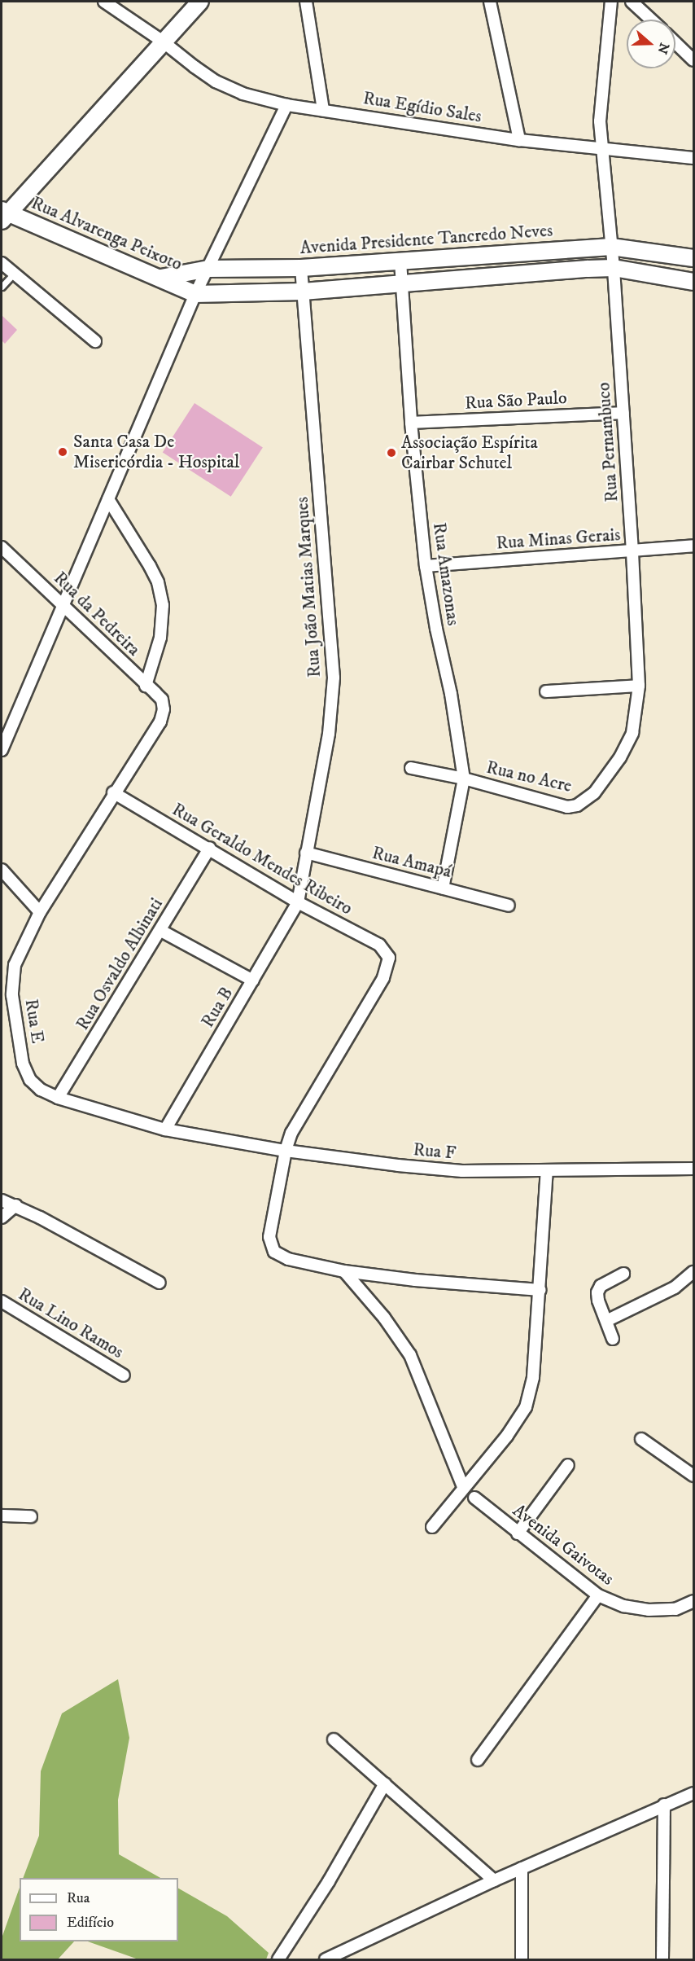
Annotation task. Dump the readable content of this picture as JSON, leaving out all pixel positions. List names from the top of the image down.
{
  "streets": {
    "street": [
      "Rua Egídio Sales",
      "Rua Alvarenga Peixoto",
      "Avenida Presidente Tancredo Neves",
      "Rua São Paulo",
      "Rua Pernambuco",
      "Rua Minas Gerais",
      "Rua Amazonas",
      "Rua João Matias Marques",
      "Rua da Pedreira",
      "Rua no Acre",
      "Rua Geraldo Mendes Ribeiro",
      "Rua Amapá",
      "Rua Osvaldo Albinati",
      "Rua B",
      "Rua E",
      "Rua F",
      "Rua Lino Ramos",
      "Avenida Gaivotas"
    ]
  },
  "crossings": [
    ["Rua Egídio Sales", "Rua Pernambuco"],
    ["Rua Alvarenga Peixoto", "Avenida Presidente Tancredo Neves"],
    ["Avenida Presidente Tancredo Neves", "Rua Pernambuco"],
    ["Avenida Presidente Tancredo Neves", "Rua Amazonas"],
    ["Avenida Presidente Tancredo Neves", "Rua João Matias Marques"],
    ["Rua São Paulo", "Rua Pernambuco"],
    ["Rua São Paulo", "Rua Amazonas"],
    ["Rua Pernambuco", "Rua Minas Gerais"],
    ["Rua Pernambuco", "Rua no Acre"],
    ["Rua Minas Gerais", "Rua Amazonas"],
    ["Rua Amazonas", "Rua no Acre"],
    ["Rua Amazonas", "Rua Amapá"],
    ["Rua João Matias Marques", "Rua Geraldo Mendes Ribeiro"],
    ["Rua João Matias Marques", "Rua Amapá"],
    ["Rua João Matias Marques", "Rua B"],
    ["Rua da Pedreira", "Rua E"],
    ["Rua Geraldo Mendes Ribeiro", "Rua Osvaldo Albinati"],
    ["Rua Geraldo Mendes Ribeiro", "Rua B"],
    ["Rua Geraldo Mendes Ribeiro", "Rua E"],
    ["Rua Geraldo Mendes Ribeiro", "Rua F"],
    ["Rua Osvaldo Albinati", "Rua E"],
    ["Rua B", "Rua E"],
    ["Rua E", "Rua F"]
  ],
  "places": ["Santa Casa De Misericórdia - Hospital", "Associação Espírita Cairbar Schutel"],
  "legend": ["Rua", "Edifício"],
  "north": "right"
}
